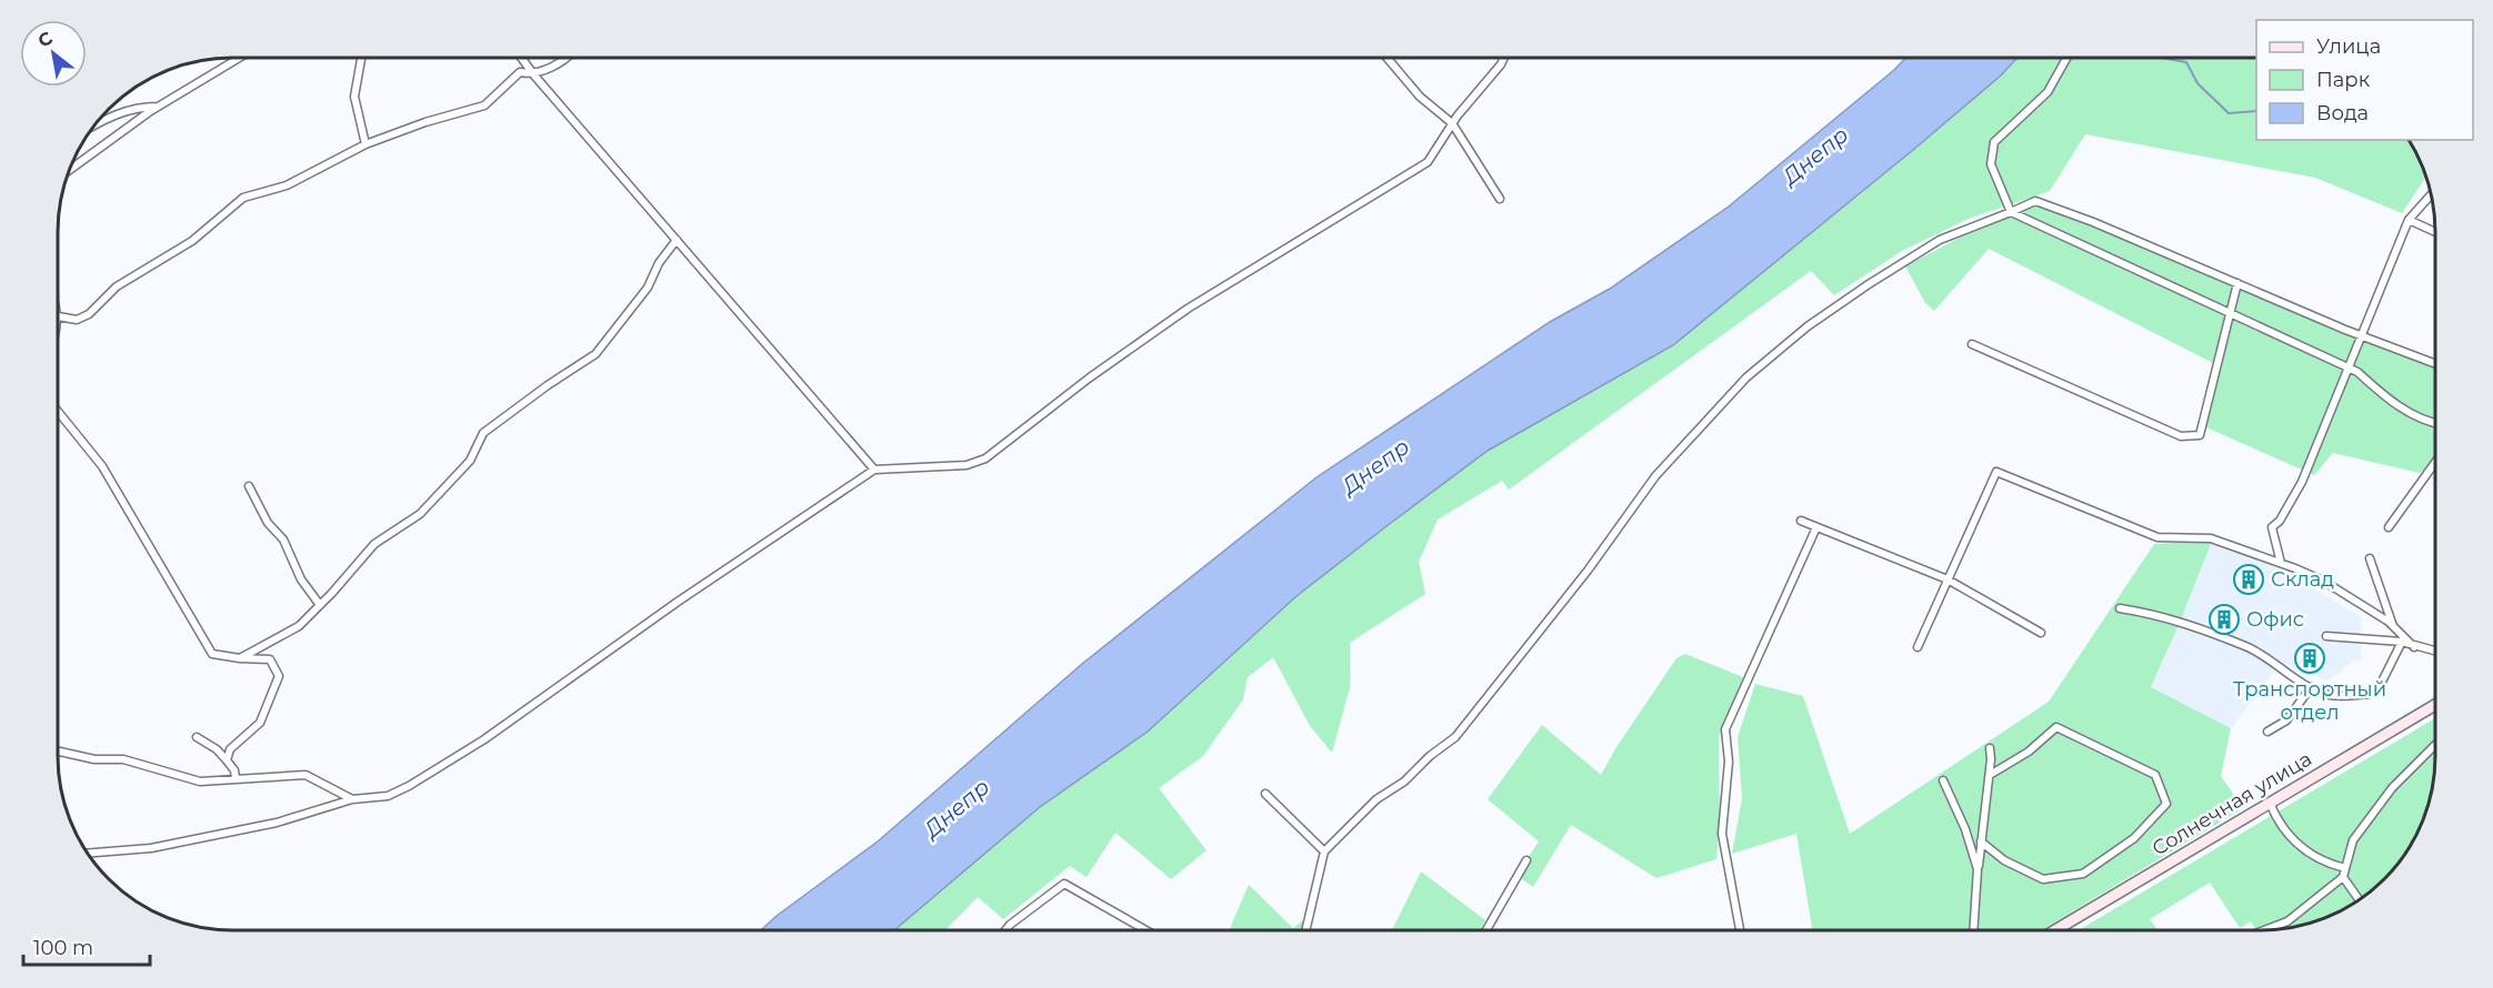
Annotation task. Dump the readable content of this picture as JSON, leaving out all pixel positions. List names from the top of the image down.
{
  "streets": {
    "street": ["Солнечная улица"]
  },
  "water": ["Днепр"],
  "places": {
    "building": ["Склад", "Офис", "Транспортный отдел"]
  },
  "legend": ["Улица", "Парк", "Вода"],
  "scale_bar": "100 m",
  "north": "top left"
}
